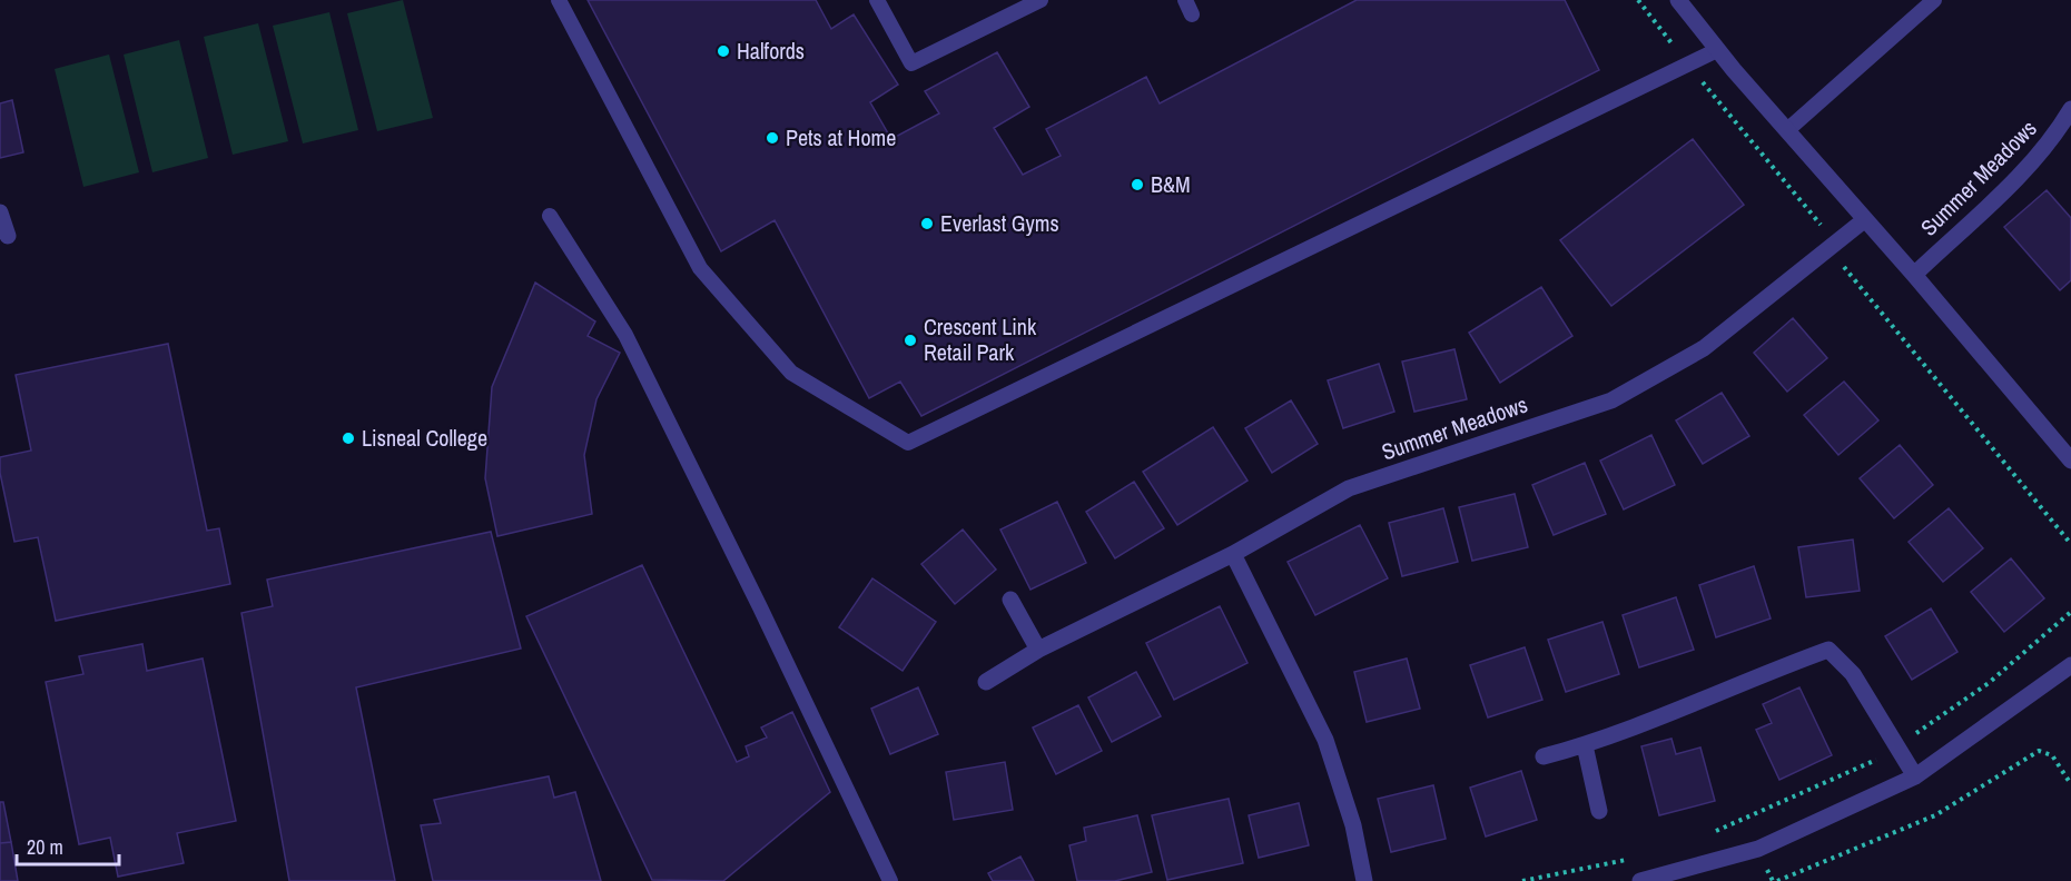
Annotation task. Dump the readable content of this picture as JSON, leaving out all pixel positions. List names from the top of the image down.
{
  "streets": {
    "street": ["Summer Meadows"]
  },
  "places": [
    "Halfords",
    "Pets at Home",
    "B&M",
    "Everlast Gyms",
    "Crescent Link Retail Park",
    "Lisneal College"
  ],
  "scale_bar": "20 m"
}
